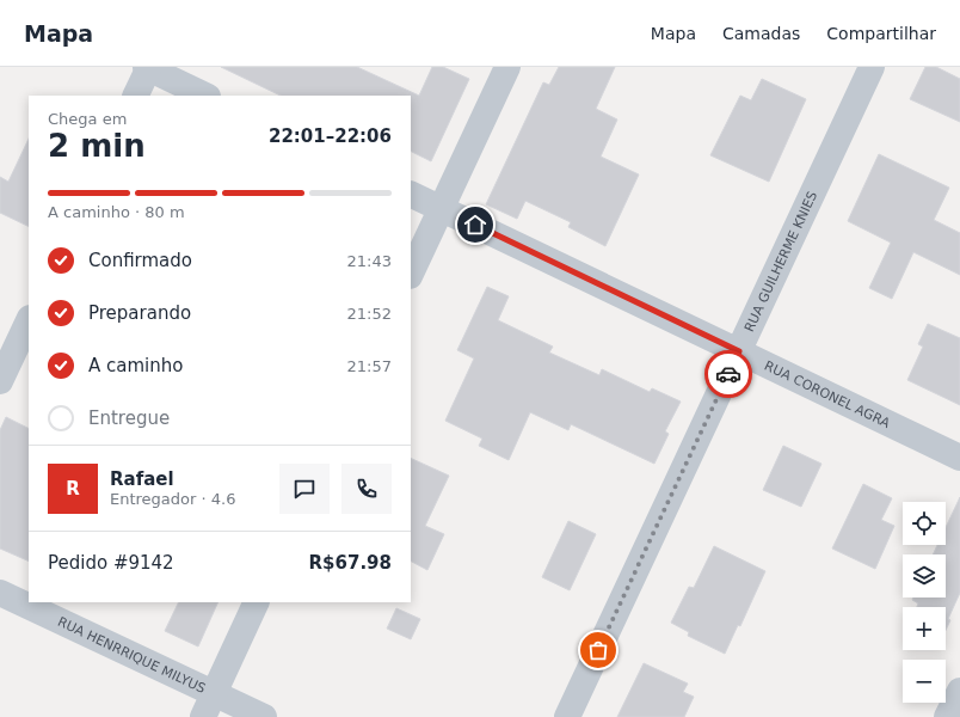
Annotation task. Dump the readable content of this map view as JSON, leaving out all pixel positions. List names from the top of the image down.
{
  "streets": {
    "street": ["RUA GUILHERME KNIES", "RUA CORONEL AGRA", "RUA HENRRIQUE MILYUS"]
  },
  "crossings": [
    ["RUA GUILHERME KNIES", "RUA CORONEL AGRA"]
  ],
  "page": {
    "header": "Mapa",
    "nav": ["Mapa", "Camadas", "Compartilhar"],
    "heading": ["2 min", "Chega em", "22:01–22:06"],
    "panel": [
      "Rafael",
      "Entregador · 4.6",
      "Pedido #9142",
      "R$67.98"
    ],
    "bar": "A caminho · 80 m",
    "list": [
      ["Confirmado", "21:43"],
      ["Preparando", "21:52"],
      ["A caminho", "21:57"],
      "Entregue"
    ],
    "round": "R",
    "map_buttons": ["+", "−"]
  }
}
